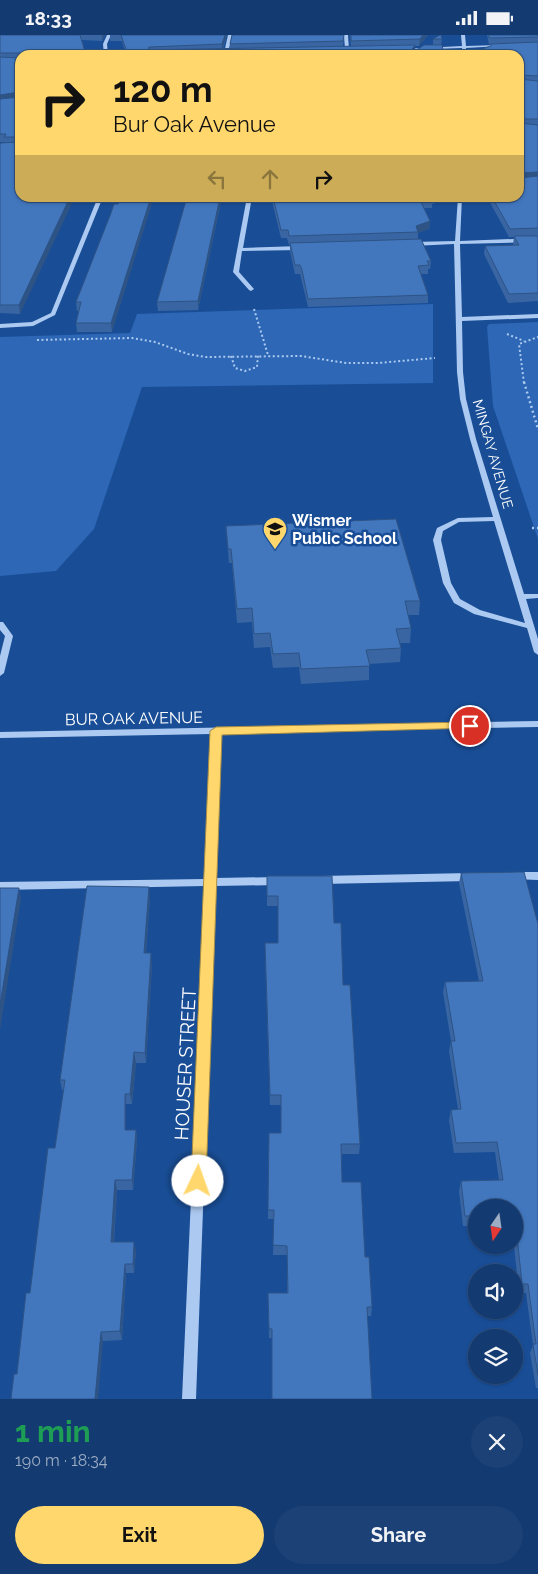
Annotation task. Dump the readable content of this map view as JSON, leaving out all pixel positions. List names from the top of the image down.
{
  "streets": {
    "street": ["MINGAY AVENUE", "BUR OAK AVENUE", "HOUSER STREET"]
  },
  "crossings": [
    ["BUR OAK AVENUE", "HOUSER STREET"]
  ],
  "places": {
    "school or university": ["Wismer Public School"]
  },
  "north": "bottom",
  "page": {
    "status": "18:33",
    "turn": ["120 m", "Bur Oak Avenue"],
    "heading": ["1 min", "190 m · 18:34"],
    "buttons": ["Exit", "Share"]
  }
}
